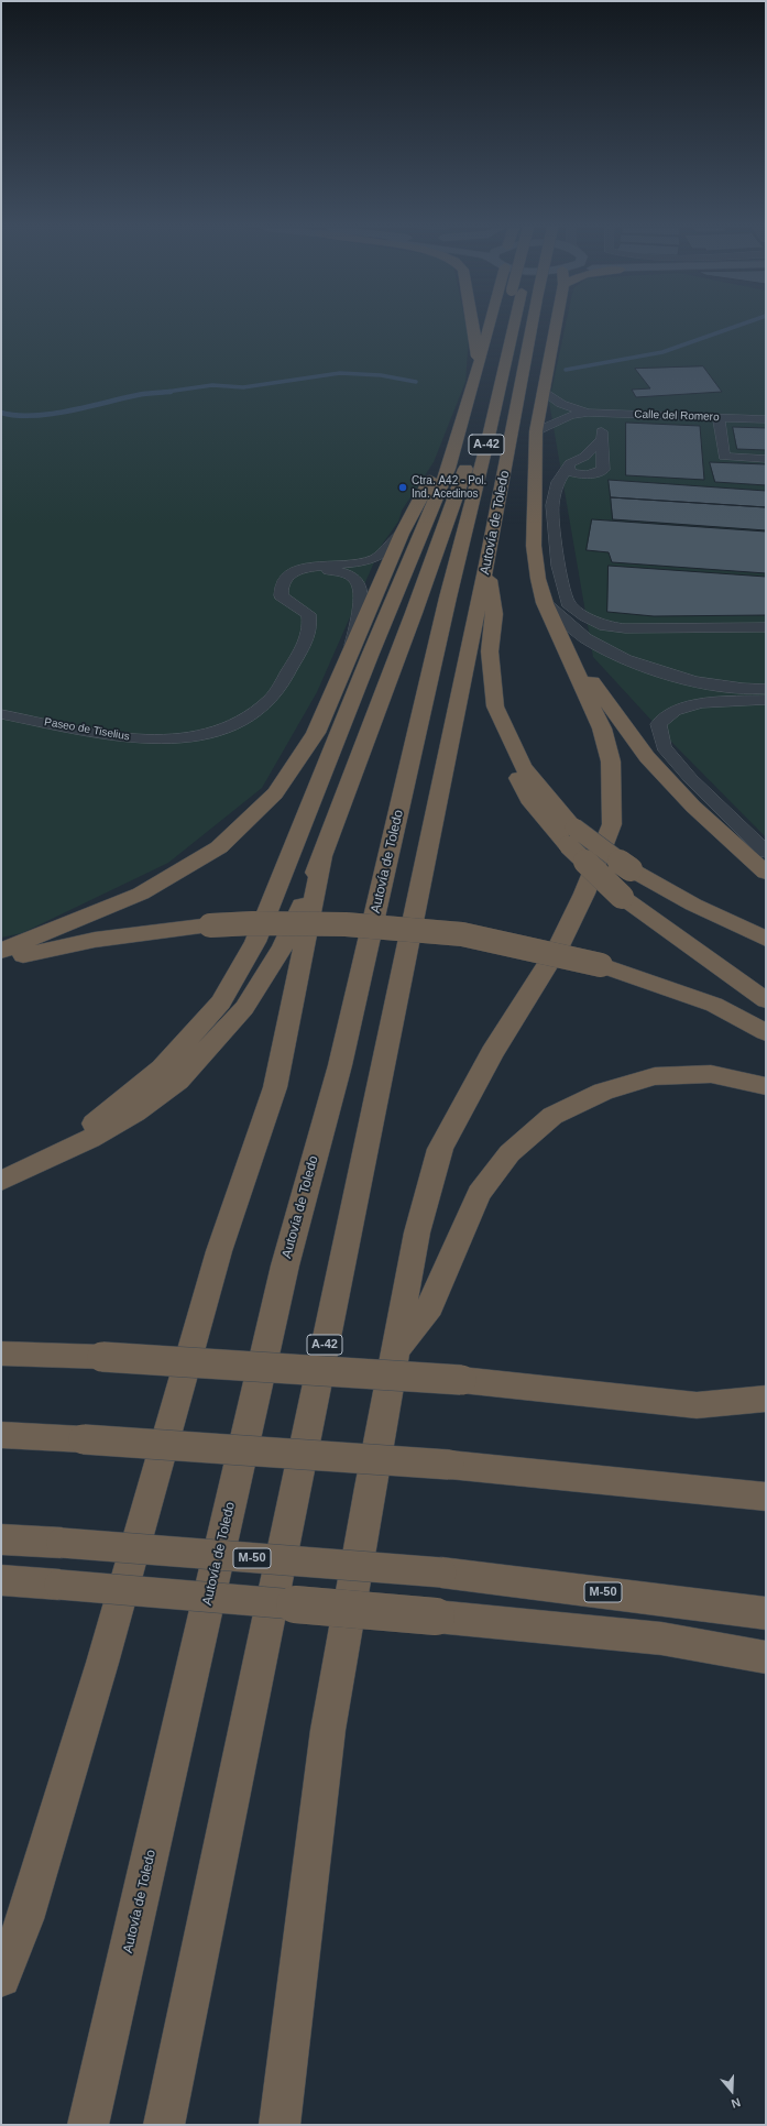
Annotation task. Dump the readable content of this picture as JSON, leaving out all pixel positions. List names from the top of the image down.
{
  "streets": {
    "highway": ["A-42", "Autovía de Toledo", "M-50"],
    "street": ["Calle del Romero", "Paseo de Tiselius"]
  },
  "places": ["Ctra. A42 - Pol. Ind. Acedinos"],
  "north": "bottom"
}
